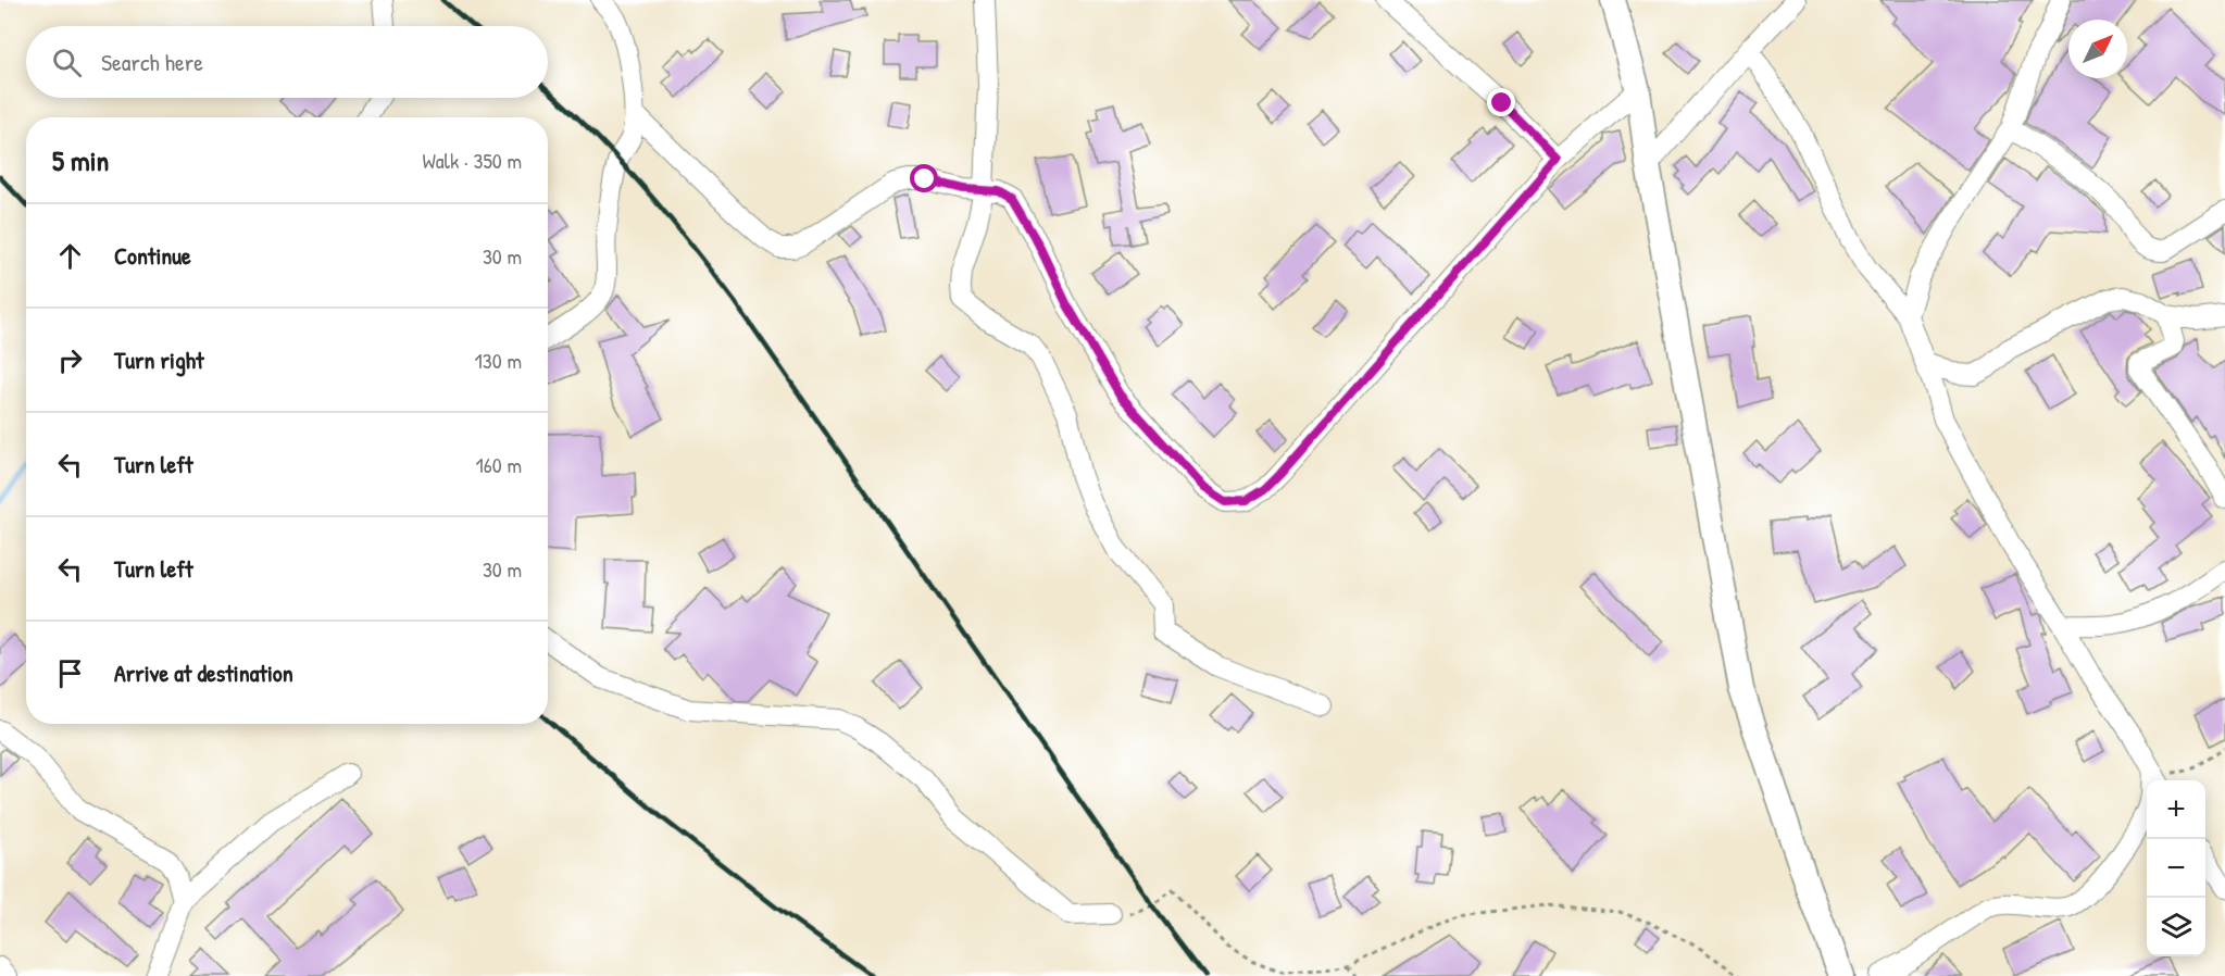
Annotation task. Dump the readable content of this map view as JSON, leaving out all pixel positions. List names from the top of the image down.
{
  "north": "top right",
  "page": {
    "search": "Search here",
    "heading": ["5 min", "Walk · 350 m"],
    "list": [
      ["Continue", "30 m"],
      ["Turn right", "130 m"],
      ["Turn left", "160 m"],
      ["Turn left", "30 m"],
      "Arrive at destination"
    ],
    "map_buttons": ["+", "−"]
  }
}
